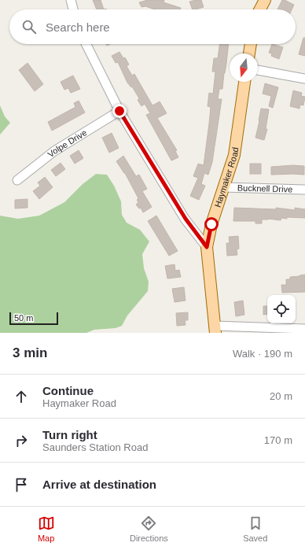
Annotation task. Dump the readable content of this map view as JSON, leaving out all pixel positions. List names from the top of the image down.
{
  "streets": {
    "main road": ["Haymaker Road"],
    "street": ["Volpe Drive", "Bucknell Drive"]
  },
  "crossings": [
    ["Haymaker Road", "Bucknell Drive"]
  ],
  "scale_bar": "50 m",
  "north": "bottom",
  "page": {
    "search": "Search here",
    "scale": "50 m",
    "heading": ["3 min", "Walk · 190 m"],
    "list": [
      ["Continue", "Haymaker Road", "20 m"],
      ["Turn right", "Saunders Station Road", "170 m"],
      "Arrive at destination"
    ],
    "nav": ["Map", "Directions", "Saved"]
  }
}
